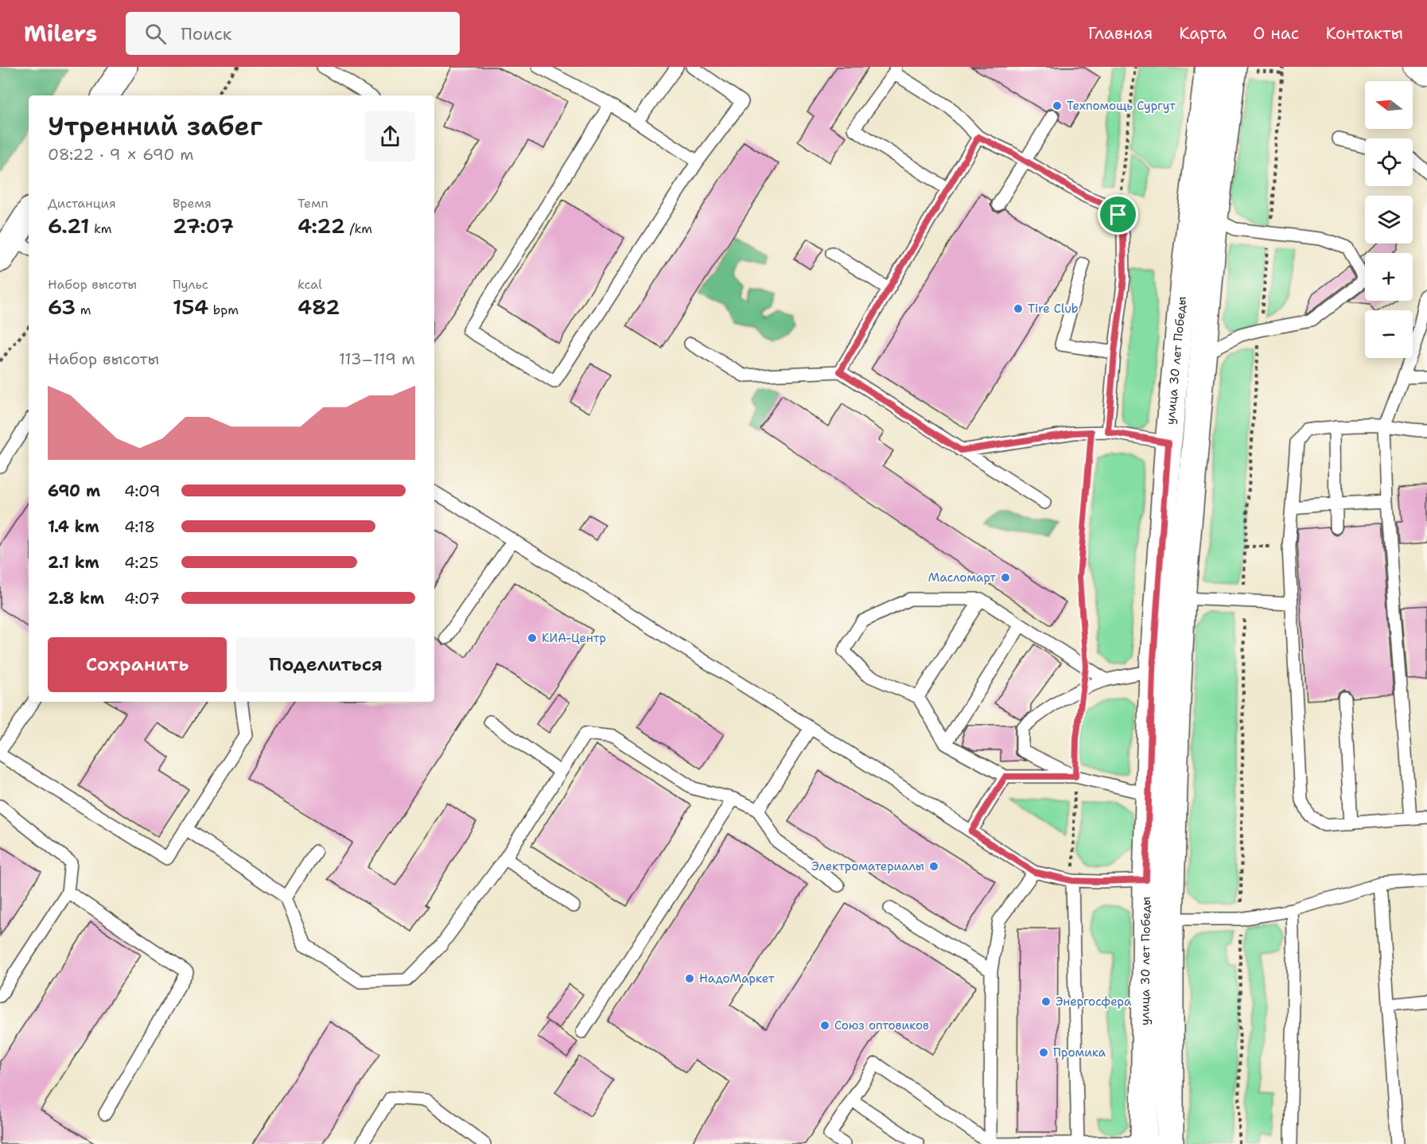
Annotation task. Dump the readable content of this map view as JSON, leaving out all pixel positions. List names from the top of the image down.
{
  "streets": {
    "main road": ["улица 30 лет Победы"]
  },
  "places": [
    "Техпомощь Сургут",
    "Tire Club",
    "Масломарт",
    "КИА-Центр",
    "Электроматериалы",
    "НадоМаркет",
    "Энергосфера",
    "Союз оптовиков",
    "Промика"
  ],
  "north": "left",
  "page": {
    "header": "Milers",
    "search": "Поиск",
    "nav": [
      "Главная",
      "Карта",
      "О нас",
      "Контакты"
    ],
    "map_buttons": ["+", "−"],
    "heading": ["Утренний забег", "08:22 · 9 × 690 m"],
    "stats": [
      ["Дистанция", "6.21 km"],
      ["Время", "27:07"],
      ["Темп", "4:22 /km"],
      ["Набор высоты", "63 m"],
      ["Пульс", "154 bpm"],
      ["kcal", "482"]
    ],
    "chart": ["Набор высоты", "113–119 m"],
    "list": [
      {
        "name": "690 m",
        "note": "4:09"
      },
      {
        "name": "1.4 km",
        "note": "4:18"
      },
      {
        "name": "2.1 km",
        "note": "4:25"
      },
      {
        "name": "2.8 km",
        "note": "4:07"
      }
    ],
    "buttons": ["Сохранить", "Поделиться"]
  }
}
